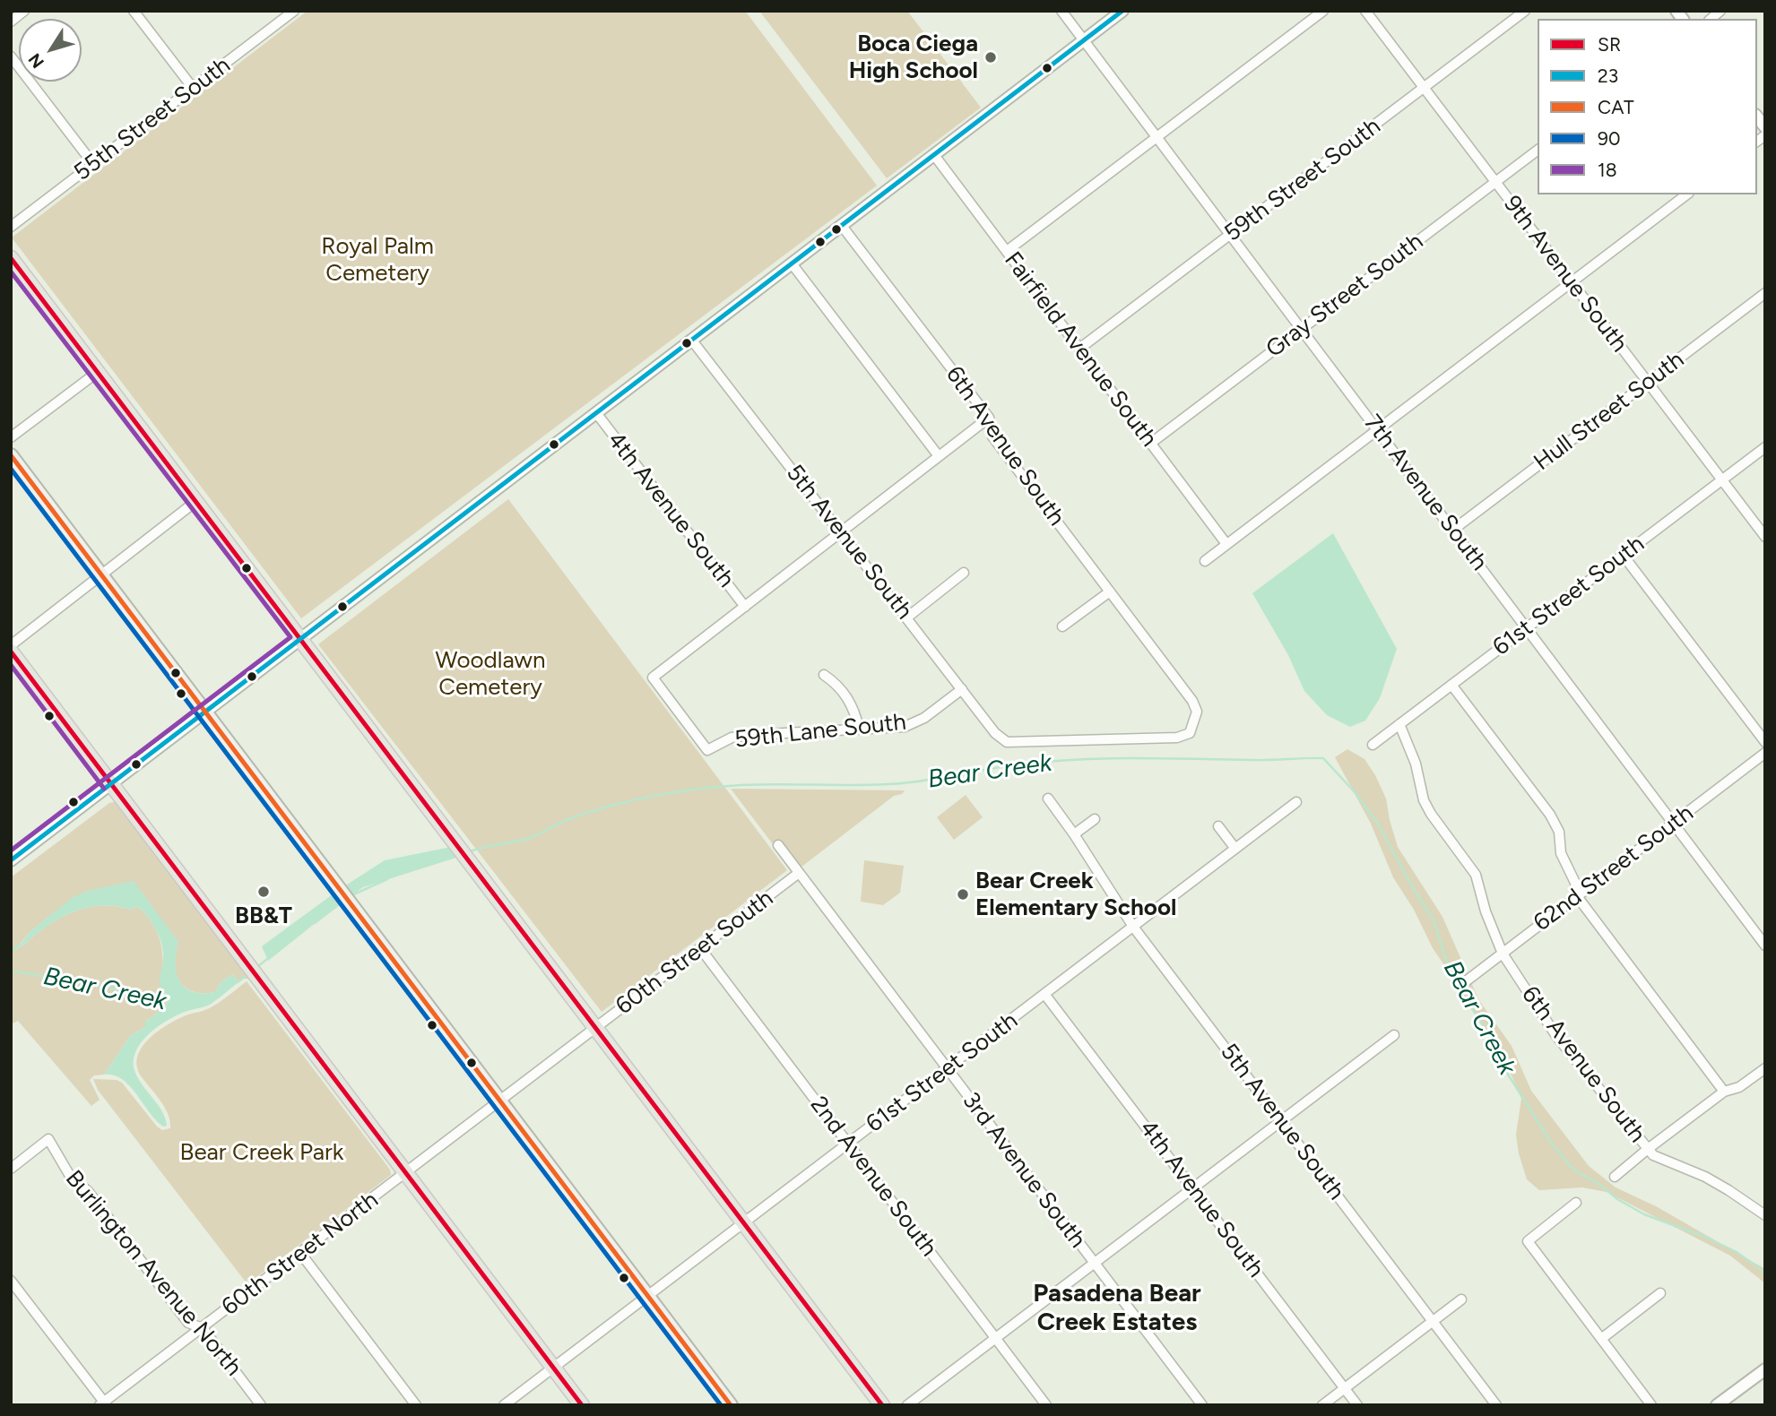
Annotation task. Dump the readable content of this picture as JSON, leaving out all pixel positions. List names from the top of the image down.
{
  "streets": {
    "street": [
      "55th Street South",
      "59th Street South",
      "9th Avenue South",
      "Gray Street South",
      "Fairfield Avenue South",
      "Hull Street South",
      "6th Avenue South",
      "7th Avenue South",
      "4th Avenue South",
      "5th Avenue South",
      "61st Street South",
      "59th Lane South",
      "62nd Street South",
      "60th Street South",
      "3rd Avenue South",
      "2nd Avenue South",
      "60th Street North",
      "Burlington Avenue North"
    ]
  },
  "crossings": [
    ["59th Street South", "9th Avenue South"],
    ["59th Street South", "Fairfield Avenue South"],
    ["59th Street South", "7th Avenue South"],
    ["9th Avenue South", "Gray Street South"],
    ["9th Avenue South", "Hull Street South"],
    ["9th Avenue South", "61st Street South"],
    ["Gray Street South", "Fairfield Avenue South"],
    ["Gray Street South", "7th Avenue South"],
    ["Hull Street South", "7th Avenue South"],
    ["6th Avenue South", "5th Avenue South"],
    ["6th Avenue South", "61st Street South"],
    ["6th Avenue South", "62nd Street South"],
    ["7th Avenue South", "61st Street South"],
    ["7th Avenue South", "62nd Street South"],
    ["4th Avenue South", "61st Street South"],
    ["4th Avenue South", "59th Lane South"],
    ["5th Avenue South", "61st Street South"],
    ["5th Avenue South", "59th Lane South"],
    ["61st Street South", "3rd Avenue South"],
    ["61st Street South", "2nd Avenue South"],
    ["60th Street South", "3rd Avenue South"],
    ["60th Street South", "2nd Avenue South"],
    ["60th Street South", "60th Street North"],
    ["60th Street North", "Burlington Avenue North"]
  ],
  "districts": ["Pasadena Bear Creek Estates"],
  "water": ["Bear Creek"],
  "parks": ["Royal Palm Cemetery", "Woodlawn Cemetery", "Bear Creek Park"],
  "places": ["Boca Ciega High School", "BB&T", "Bear Creek Elementary School"],
  "lines": [
    "transit line 23",
    "transit line SR",
    "transit line 18",
    "transit line CAT",
    "transit line 90"
  ],
  "legend": [
    "SR",
    "23",
    "CAT",
    "90",
    "18"
  ],
  "north": "bottom left"
}
